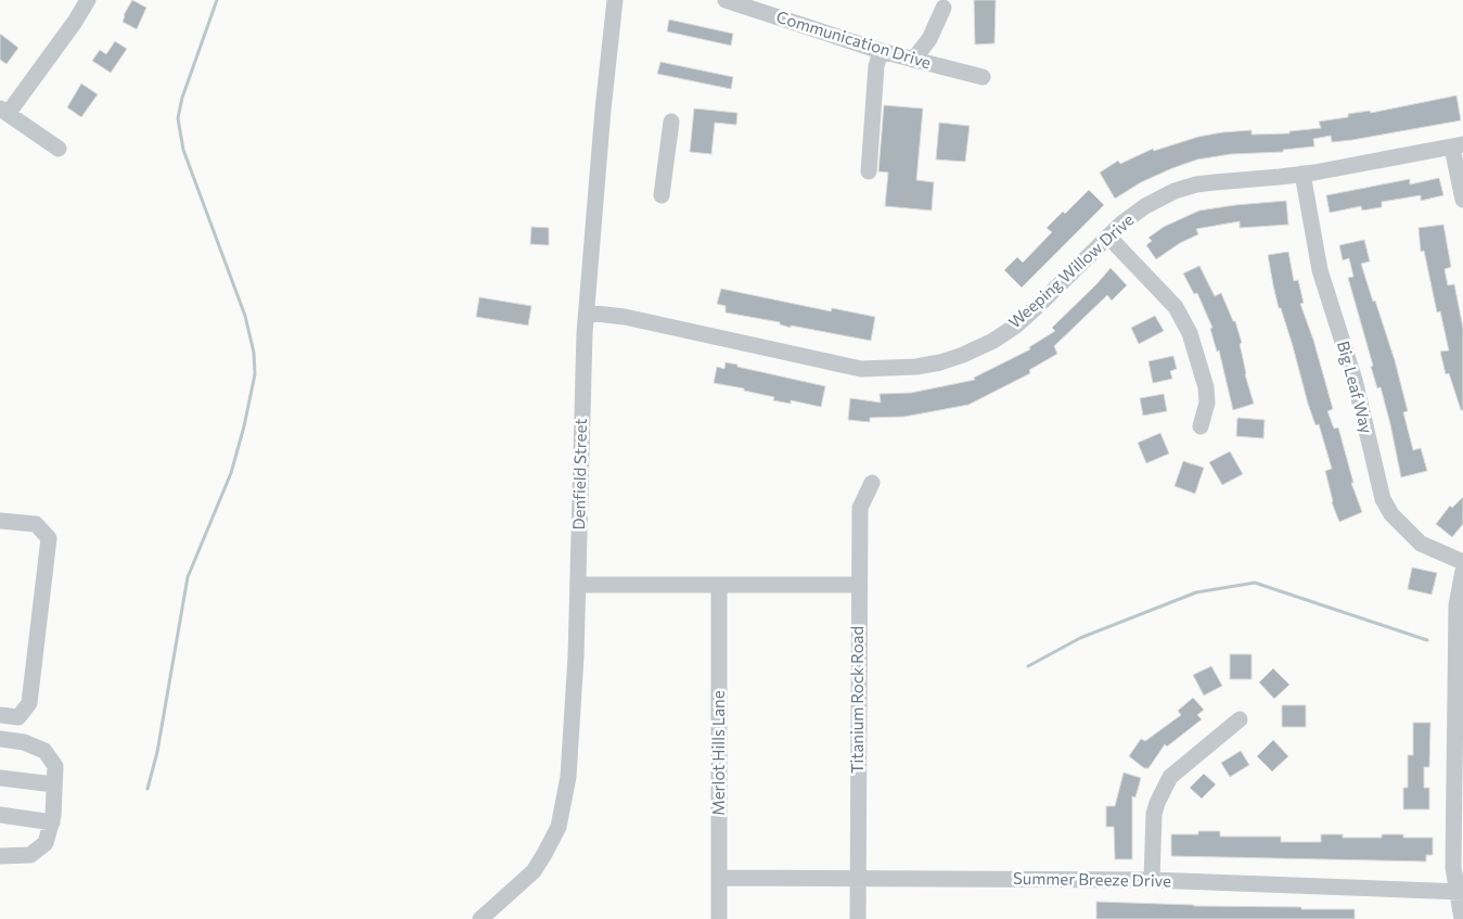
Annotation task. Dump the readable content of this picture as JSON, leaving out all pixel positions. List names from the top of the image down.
{
  "streets": {
    "street": [
      "Communication Drive",
      "Weeping Willow Drive",
      "Big Leaf Way",
      "Denfield Street",
      "Titanium Rock Road",
      "Merlot Hills Lane",
      "Summer Breeze Drive"
    ]
  },
  "crossings": [
    ["Weeping Willow Drive", "Big Leaf Way"],
    ["Weeping Willow Drive", "Denfield Street"],
    ["Titanium Rock Road", "Summer Breeze Drive"],
    ["Merlot Hills Lane", "Summer Breeze Drive"]
  ]
}
